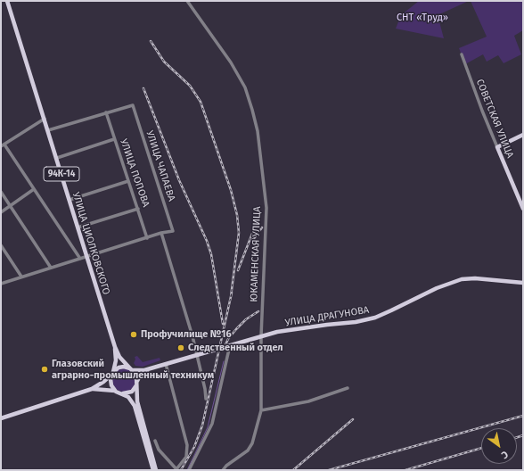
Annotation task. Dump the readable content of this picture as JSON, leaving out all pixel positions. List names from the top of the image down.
{
  "streets": {
    "main road": [
      "СОВЕТСКАЯ УЛИЦА",
      "94К-14",
      "УЛИЦА ЦИОЛКОВСКОГО",
      "УЛИЦА ДРАГУНОВА"
    ],
    "street": ["УЛИЦА ЧАПАЕВА", "УЛИЦА ПОПОВА", "ЮКАМЕНСКАЯ УЛИЦА"]
  },
  "crossings": [
    ["УЛИЦА ЧАПАЕВА", "УЛИЦА ПОПОВА"],
    ["УЛИЦА ЦИОЛКОВСКОГО", "УЛИЦА ДРАГУНОВА"],
    ["ЮКАМЕНСКАЯ УЛИЦА", "УЛИЦА ДРАГУНОВА"]
  ],
  "parks": ["СНТ «Труд»"],
  "places": ["Профучилище №16", "Следственный отдел", "Глазовский аграрно-промышленный техникум"],
  "north": "bottom right"
}
